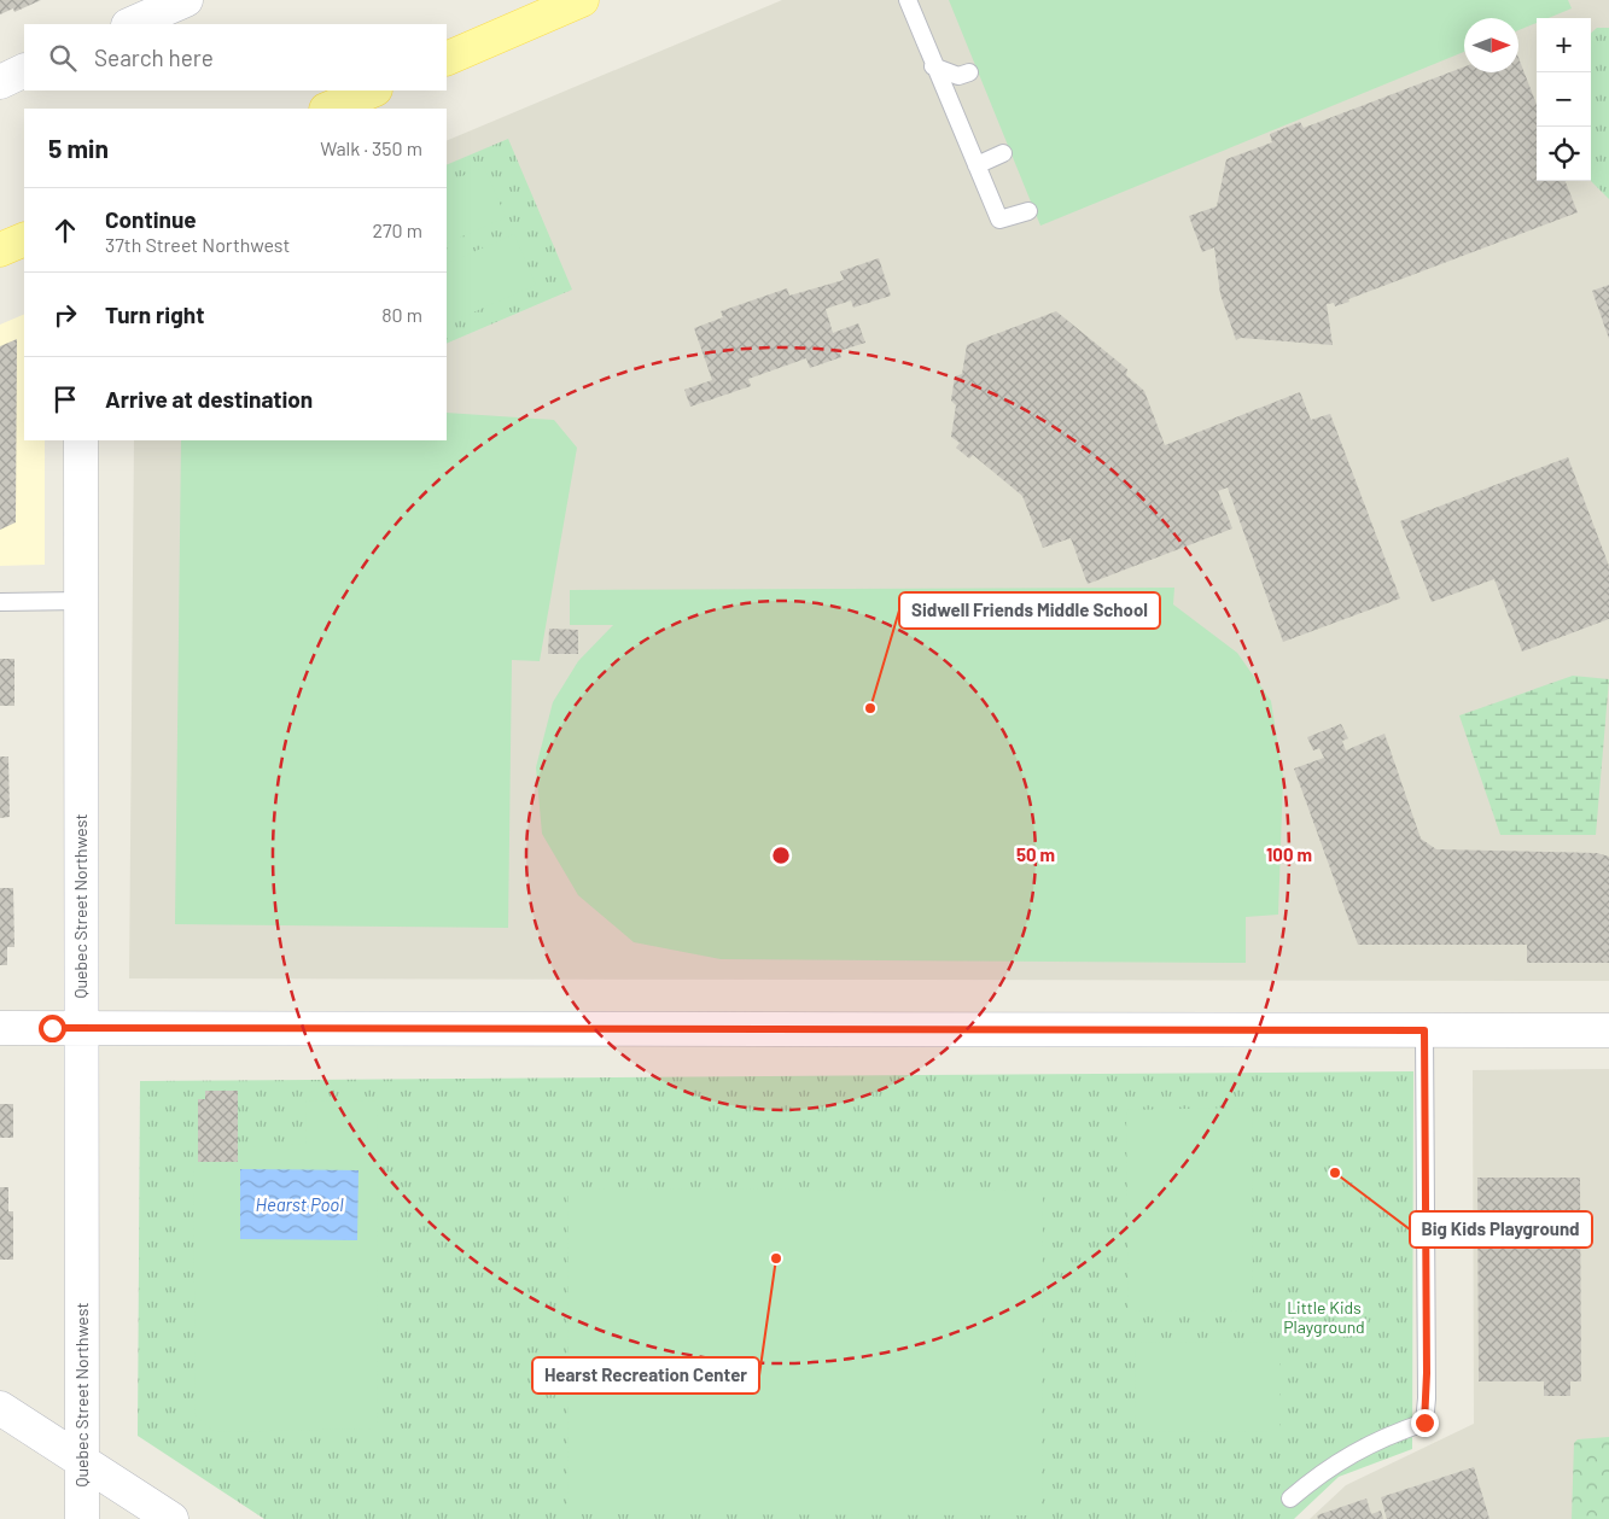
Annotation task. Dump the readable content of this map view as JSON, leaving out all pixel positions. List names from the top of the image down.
{
  "streets": {
    "street": ["Quebec Street Northwest"]
  },
  "water": ["Hearst Pool"],
  "parks": ["Little Kids Playground"],
  "places": ["Sidwell Friends Middle School", "Big Kids Playground", "Hearst Recreation Center"],
  "north": "right",
  "page": {
    "map_buttons": ["+", "−"],
    "search": "Search here",
    "heading": ["5 min", "Walk · 350 m"],
    "list": [
      ["Continue", "37th Street Northwest", "270 m"],
      ["Turn right", "80 m"],
      "Arrive at destination"
    ]
  },
  "rings": ["50 m", "100 m"]
}
